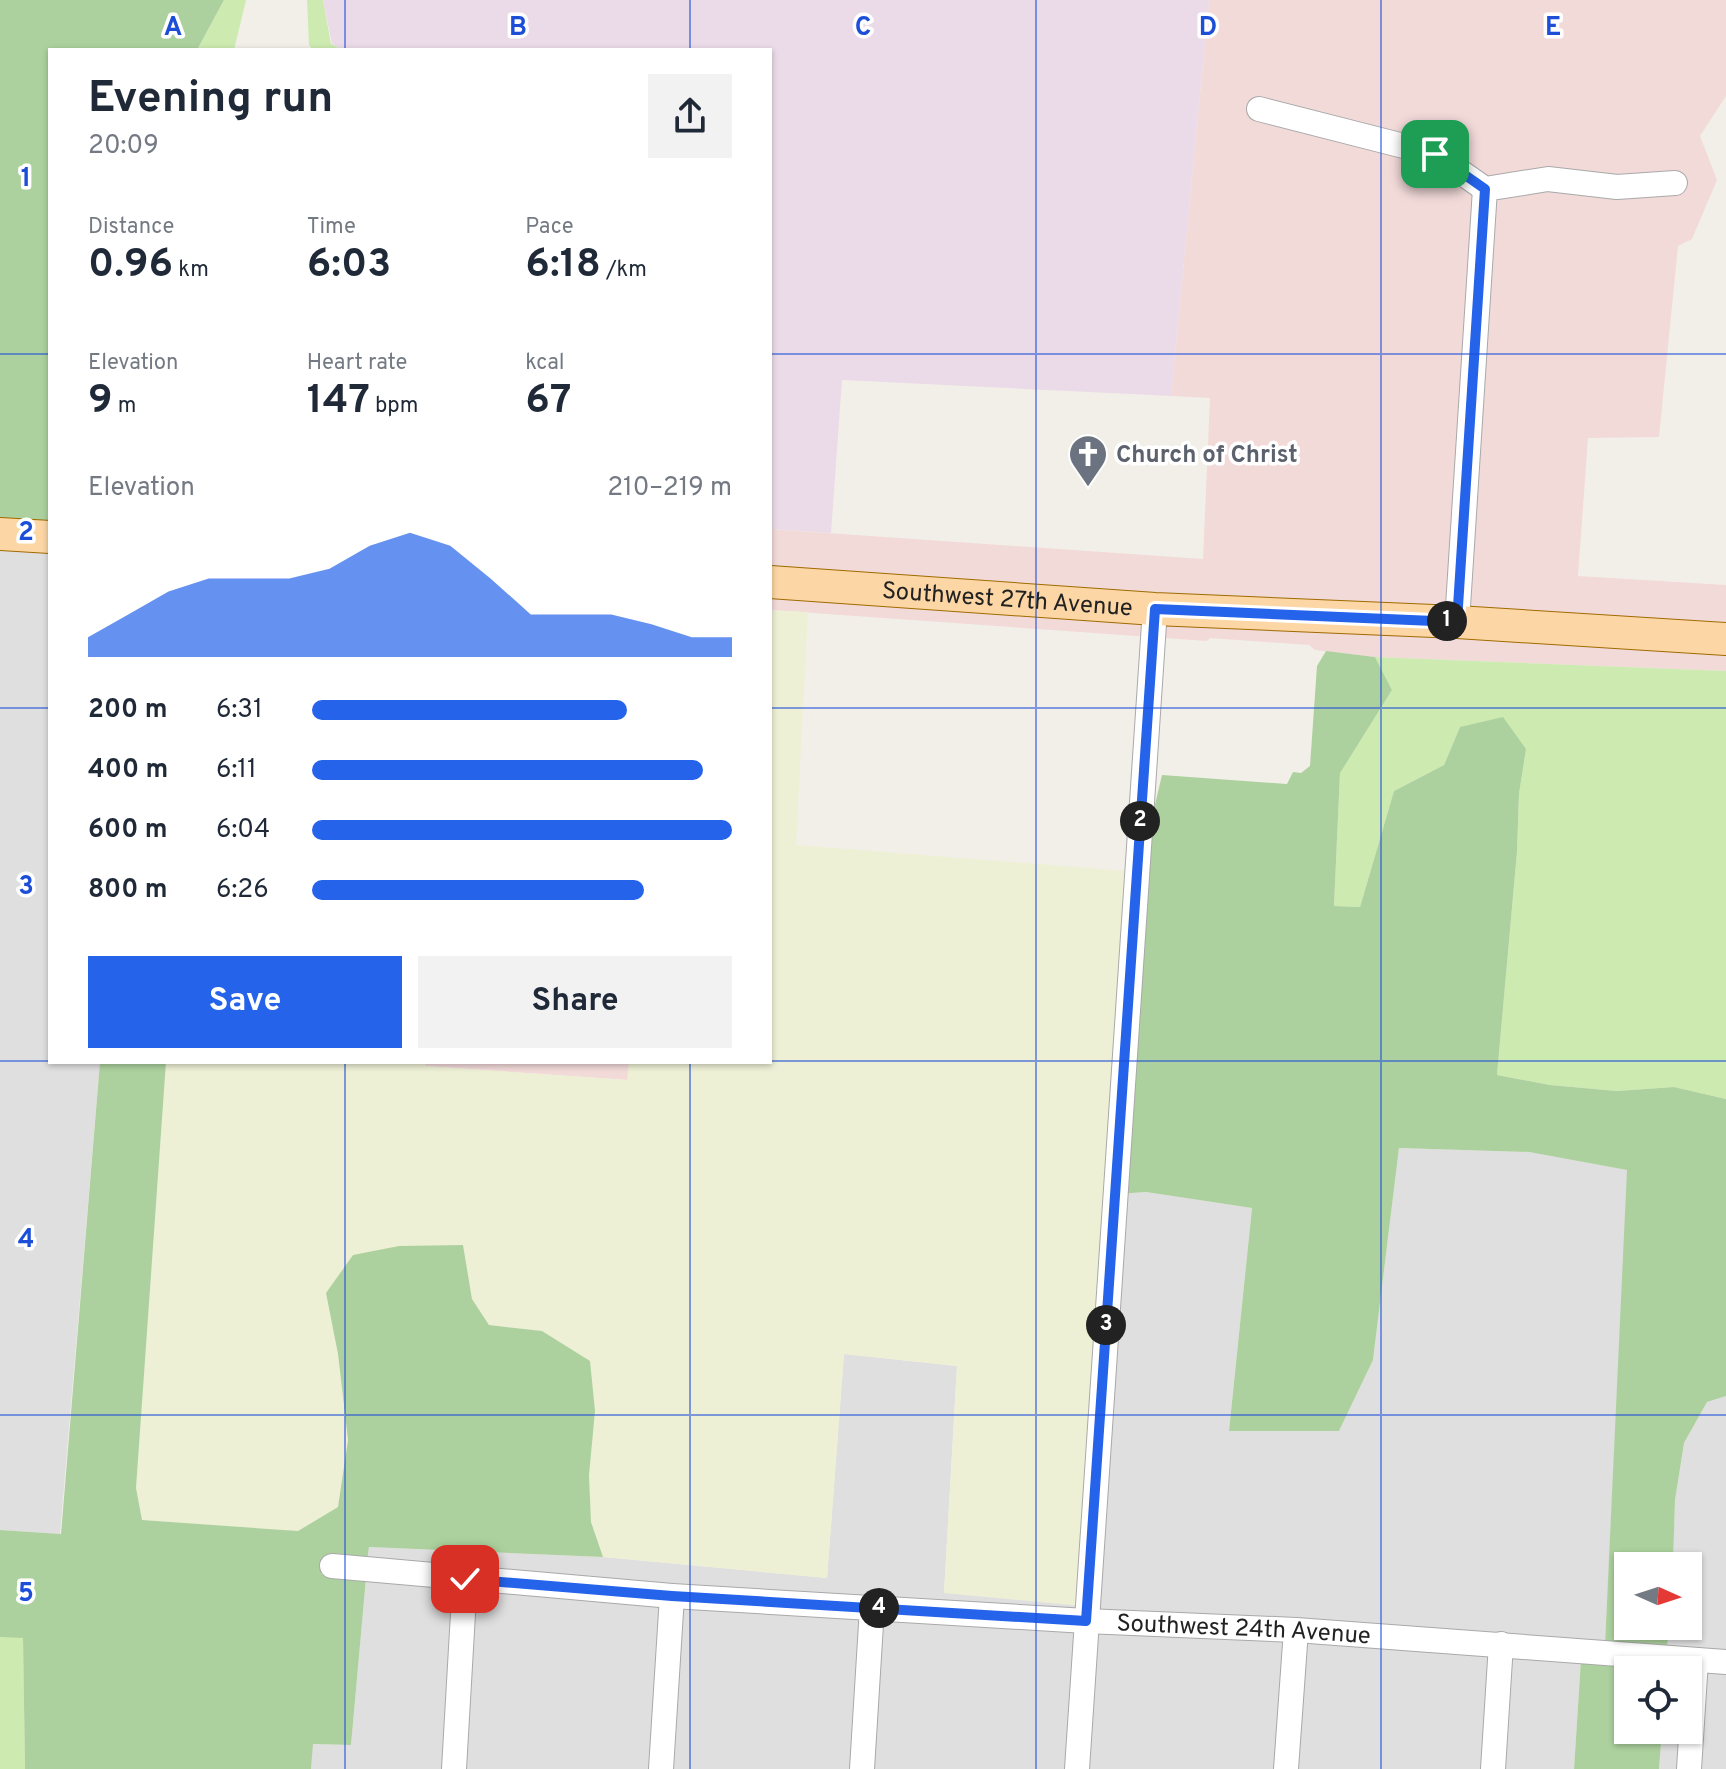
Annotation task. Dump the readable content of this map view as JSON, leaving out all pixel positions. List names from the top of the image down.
{
  "streets": {
    "main road": ["Southwest 27th Avenue"],
    "street": ["Southwest 24th Avenue"]
  },
  "places": {
    "church": ["Church of Christ"]
  },
  "north": "right",
  "page": {
    "heading": ["Evening run", "20:09"],
    "stats": [
      ["Distance", "0.96 km"],
      ["Time", "6:03"],
      ["Pace", "6:18 /km"],
      ["Elevation", "9 m"],
      ["Heart rate", "147 bpm"],
      ["kcal", "67"]
    ],
    "chart": ["Elevation", "210–219 m"],
    "pins": [
      "1",
      "2",
      "3",
      "4"
    ],
    "list": [
      {
        "name": "200 m",
        "note": "6:31"
      },
      {
        "name": "400 m",
        "note": "6:11"
      },
      {
        "name": "600 m",
        "note": "6:04"
      },
      {
        "name": "800 m",
        "note": "6:26"
      }
    ],
    "buttons": ["Save", "Share"]
  },
  "grid": {
    "columns": [
      "A",
      "B",
      "C",
      "D",
      "E"
    ],
    "rows": [
      "1",
      "2",
      "3",
      "4",
      "5"
    ]
  }
}
